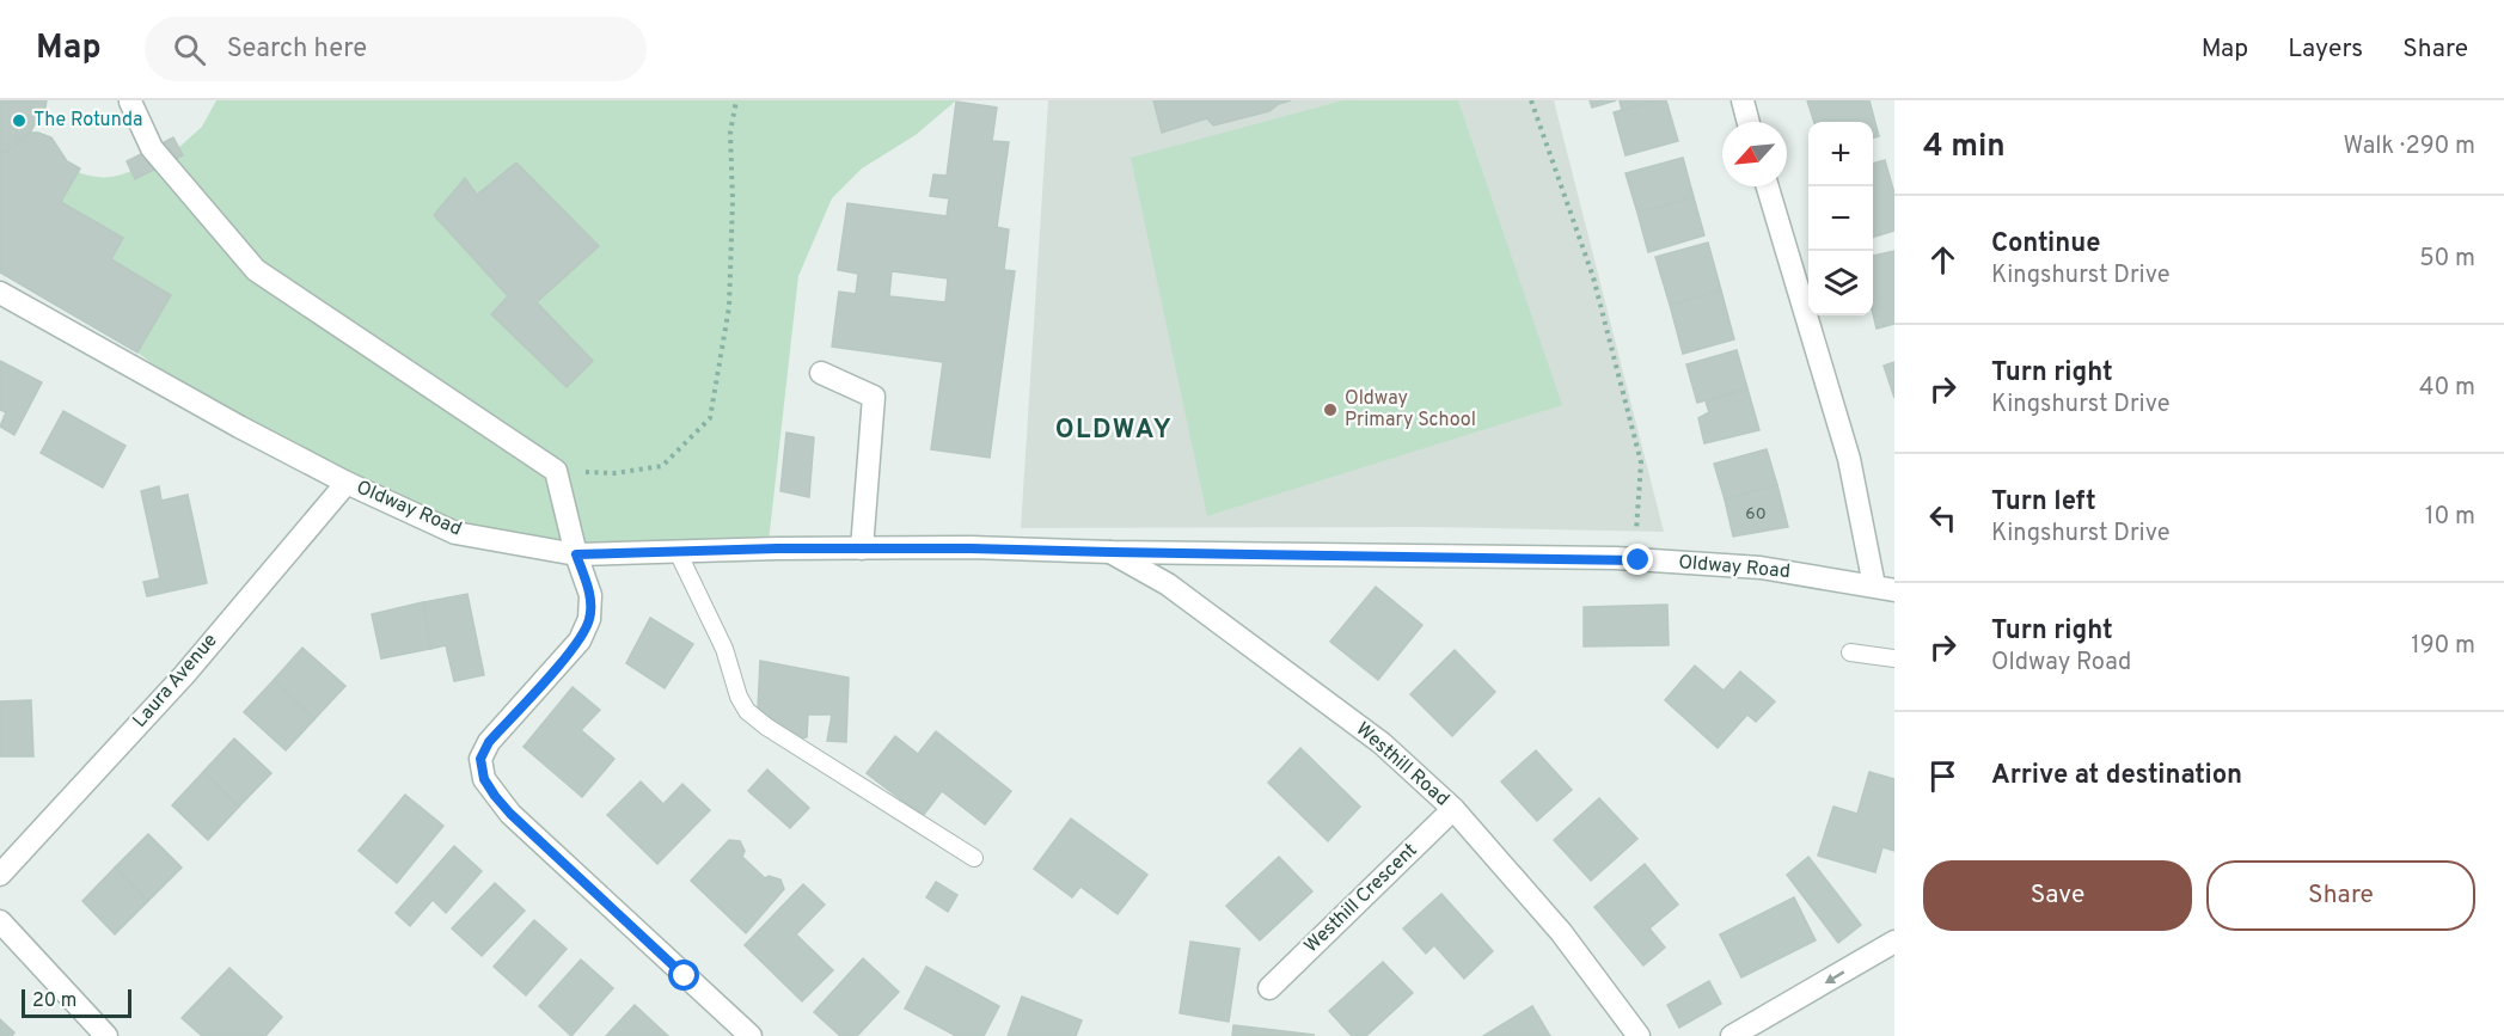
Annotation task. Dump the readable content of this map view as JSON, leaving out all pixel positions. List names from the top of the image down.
{
  "streets": {
    "street": [
      "Oldway Road",
      "Laura Avenue",
      "Westhill Road",
      "Westhill Crescent"
    ]
  },
  "crossings": [
    ["Oldway Road", "Laura Avenue"],
    ["Oldway Road", "Westhill Road"],
    ["Westhill Road", "Westhill Crescent"]
  ],
  "districts": ["OLDWAY"],
  "places": ["The Rotunda", "Oldway Primary School"],
  "house_numbers": ["60"],
  "scale_bar": "20 m",
  "north": "bottom left",
  "page": {
    "header": "Map",
    "search": "Search here",
    "nav": ["Map", "Layers", "Share"],
    "heading": ["4 min", "Walk · 290 m"],
    "map_buttons": ["+", "−"],
    "list": [
      ["Continue", "Kingshurst Drive", "50 m"],
      ["Turn right", "Kingshurst Drive", "40 m"],
      ["Turn left", "Kingshurst Drive", "10 m"],
      ["Turn right", "Oldway Road", "190 m"],
      "Arrive at destination"
    ],
    "buttons": ["Save", "Share"],
    "scale": "20 m"
  }
}
